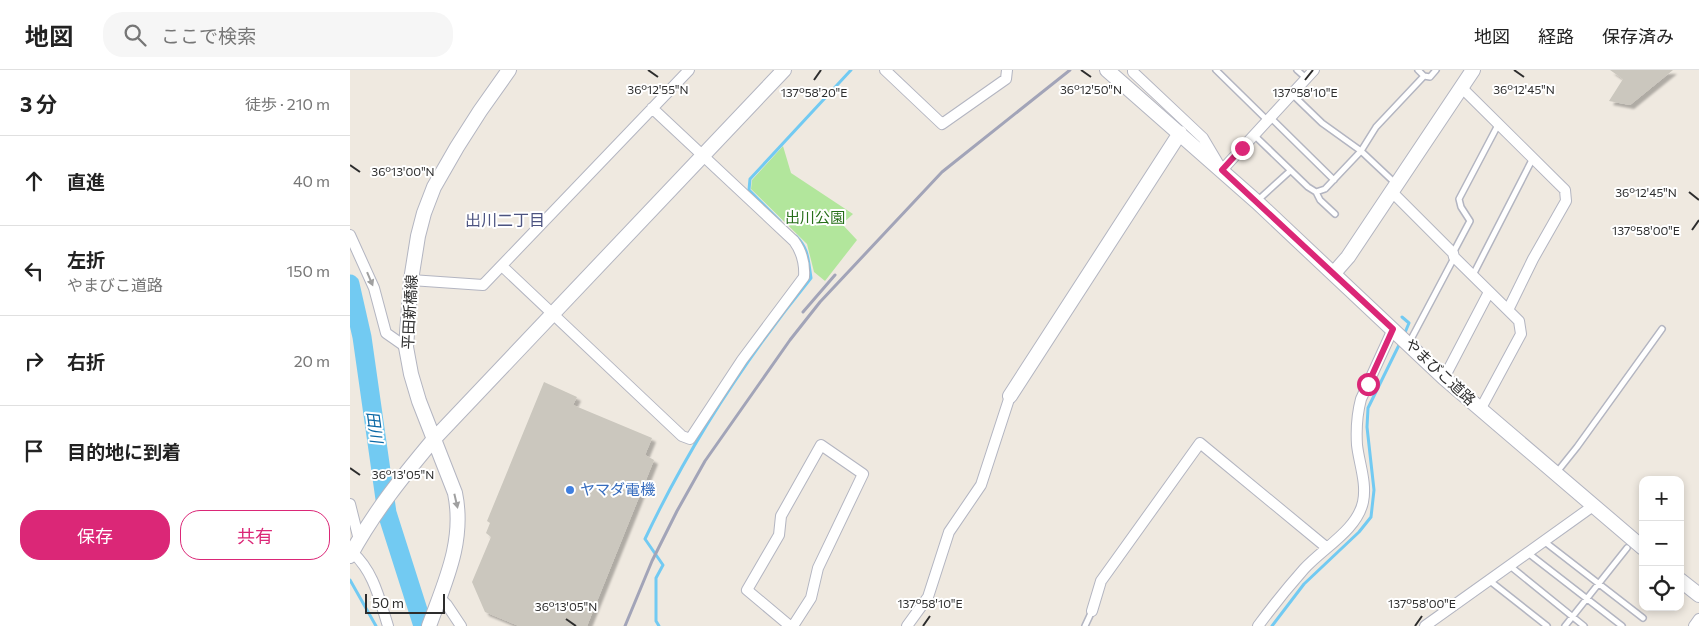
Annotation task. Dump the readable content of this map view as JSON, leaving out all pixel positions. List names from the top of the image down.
{
  "streets": {
    "street": ["平田新橋線", "やまびこ道路"]
  },
  "districts": ["出川二丁目"],
  "water": ["田川"],
  "parks": ["出川公園"],
  "places": ["ヤマダ電機"],
  "scale_bar": "50 m",
  "page": {
    "header": "地図",
    "search": "ここで検索",
    "nav": ["地図", "経路", "保存済み"],
    "heading": ["3 分", "徒歩 · 210 m"],
    "list": [
      ["直進", "40 m"],
      ["左折", "やまびこ道路", "150 m"],
      ["右折", "20 m"],
      "目的地に到着"
    ],
    "map_buttons": ["+", "−"],
    "buttons": ["保存", "共有"],
    "scale": "50 m"
  },
  "coordinates": [
    "36°12'55\"N",
    "36°12'50\"N",
    "36°12'45\"N",
    "137°58'20\"E",
    "137°58'10\"E",
    "36°13'00\"N",
    "137°58'00\"E",
    "36°13'05\"N"
  ]
}
